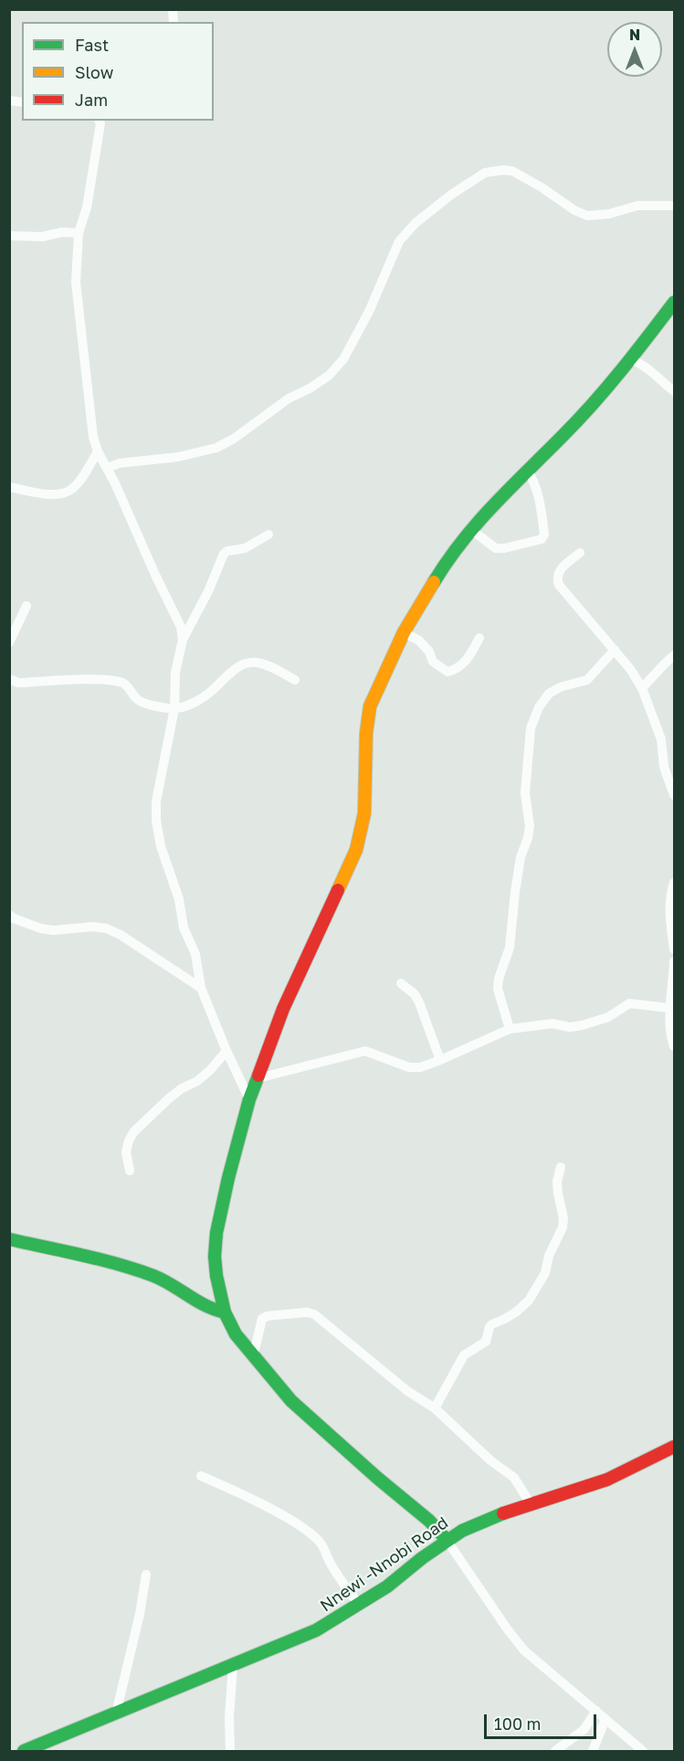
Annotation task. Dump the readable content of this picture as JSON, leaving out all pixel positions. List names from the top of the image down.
{
  "streets": {
    "main road": ["Nnewi -Nnobi Road"]
  },
  "legend": ["Fast", "Slow", "Jam"],
  "scale_bar": "100 m",
  "north": "top"
}
